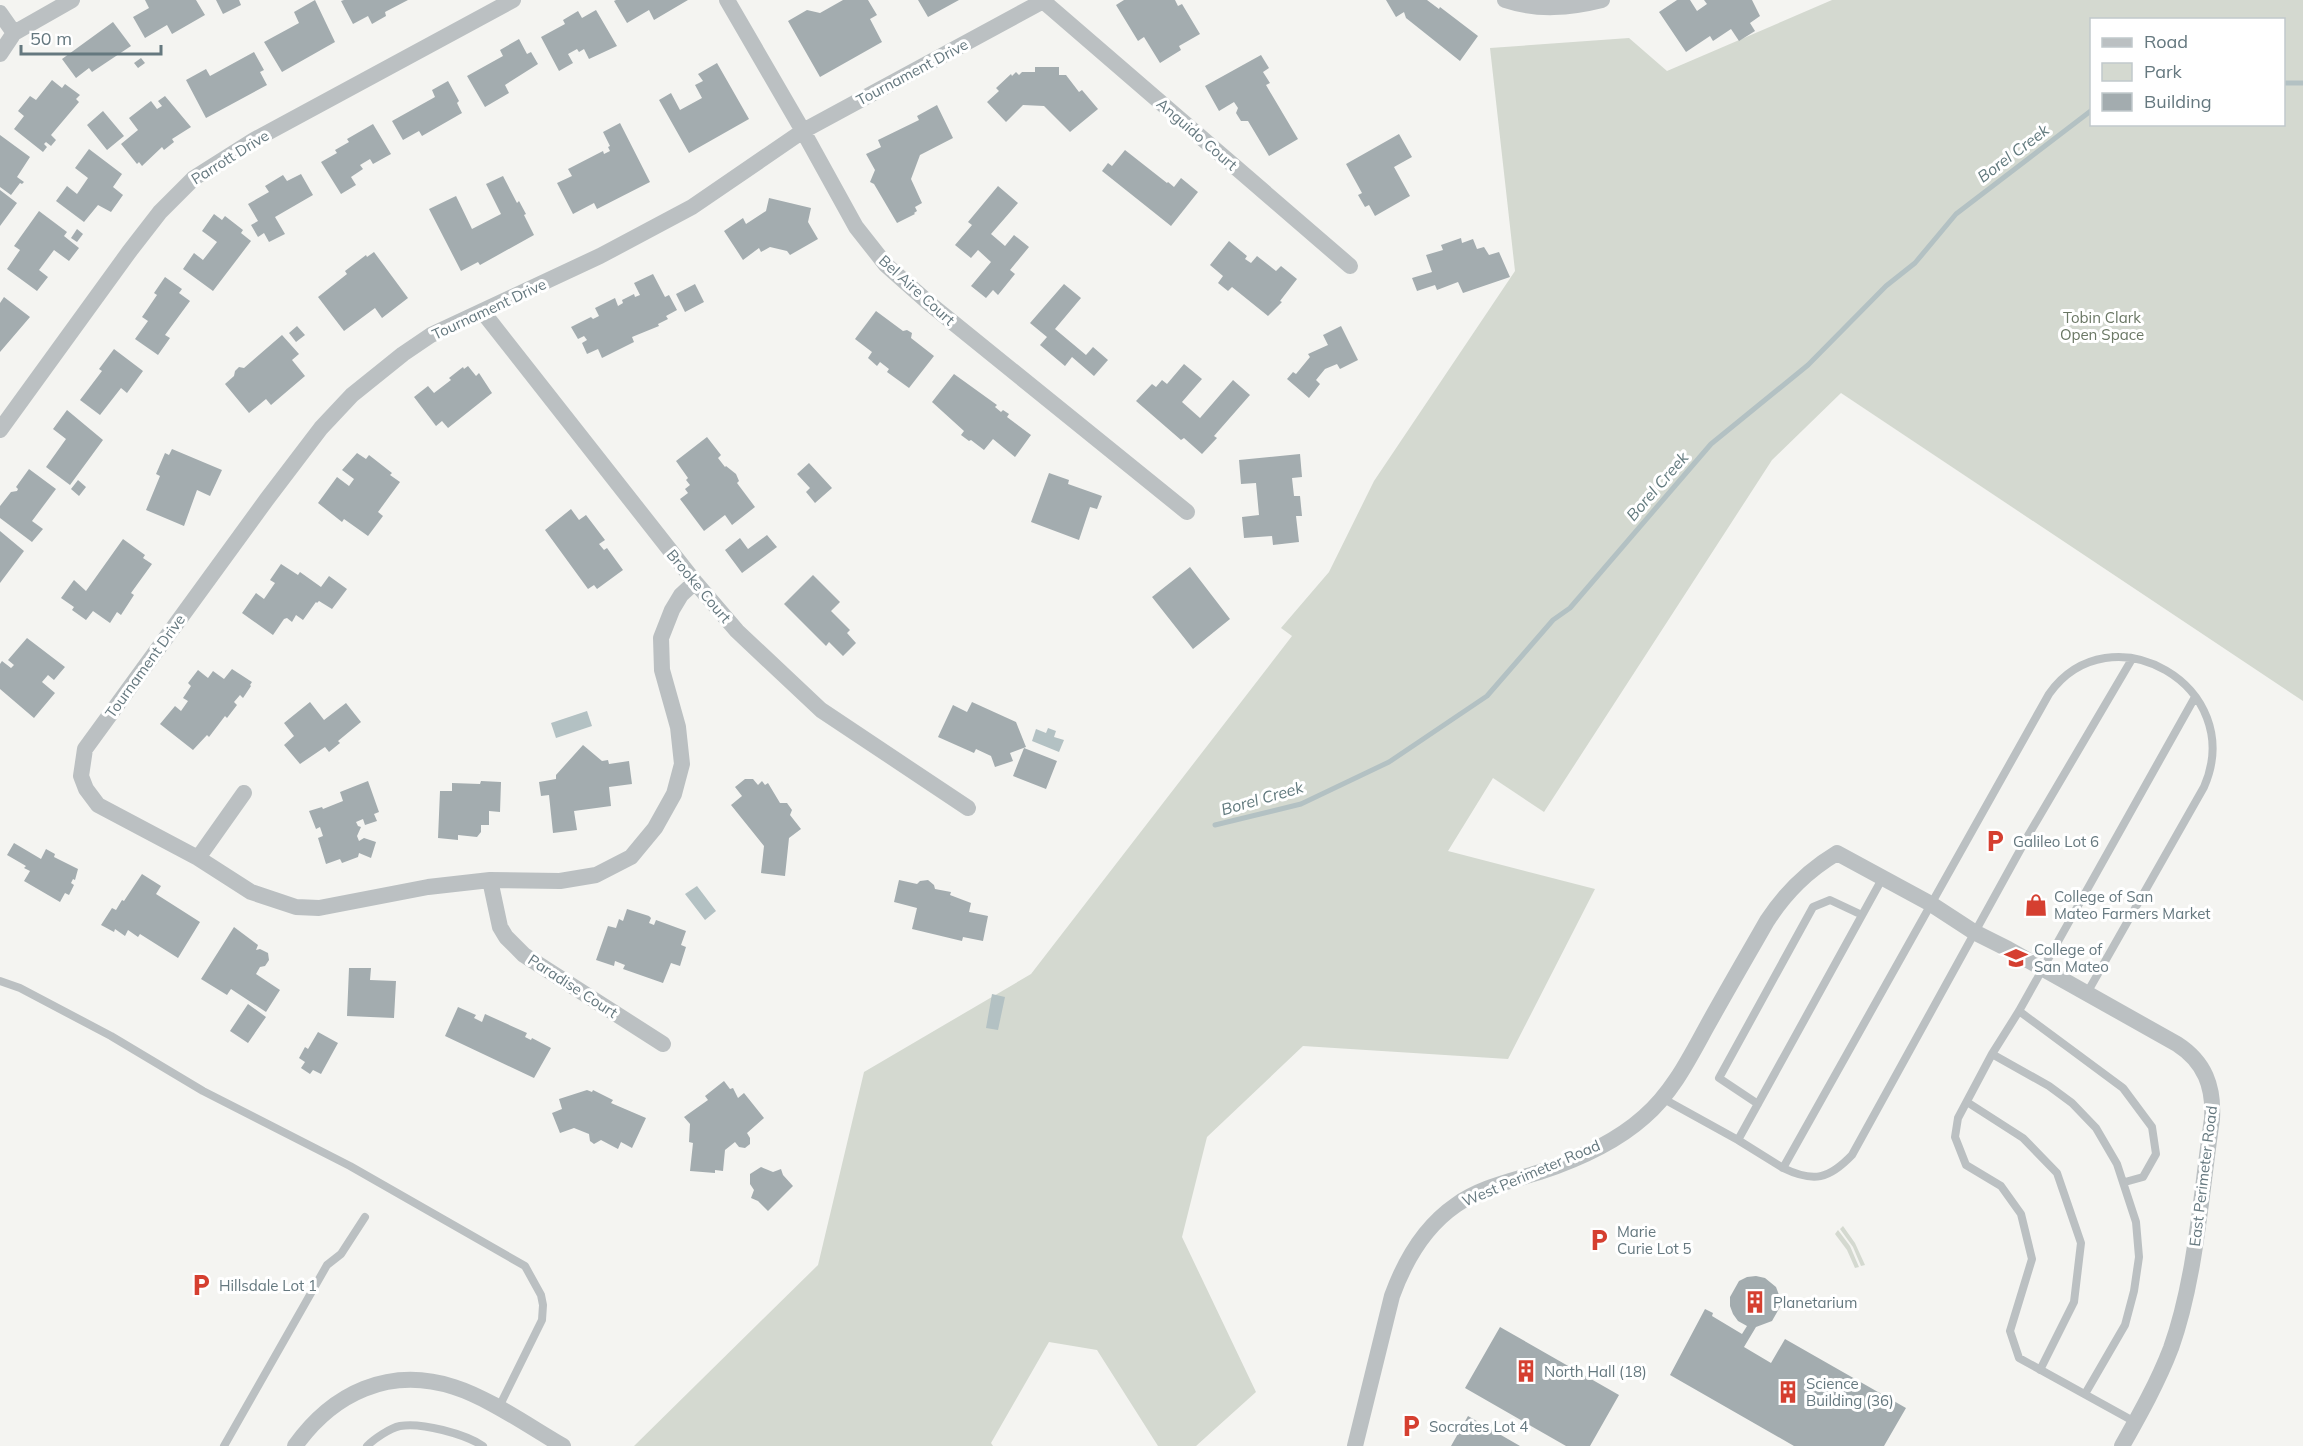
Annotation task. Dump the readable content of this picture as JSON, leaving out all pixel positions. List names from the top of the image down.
{
  "streets": {
    "street": [
      "Tournament Drive",
      "Anguido Court",
      "Parrott Drive",
      "Bel Aire Court",
      "Brooke Court",
      "Paradise Court",
      "West Perimeter Road",
      "East Perimeter Road"
    ]
  },
  "crossings": [
    ["Tournament Drive", "Anguido Court"],
    ["Tournament Drive", "Bel Aire Court"],
    ["Tournament Drive", "Brooke Court"],
    ["Tournament Drive", "Paradise Court"],
    ["West Perimeter Road", "East Perimeter Road"]
  ],
  "water": ["Borel Creek"],
  "parks": ["Tobin Clark Open Space"],
  "places": {
    "parking": [
      "Galileo Lot 6",
      "Marie Curie Lot 5",
      "Hillsdale Lot 1",
      "Socrates Lot 4"
    ],
    "shop": ["College of San Mateo Farmers Market"],
    "school or university": ["College of San Mateo"],
    "building": ["Planetarium", "North Hall (18)", "Science Building (36)"]
  },
  "legend": ["Road", "Park", "Building"],
  "scale_bar": "50 m"
}
